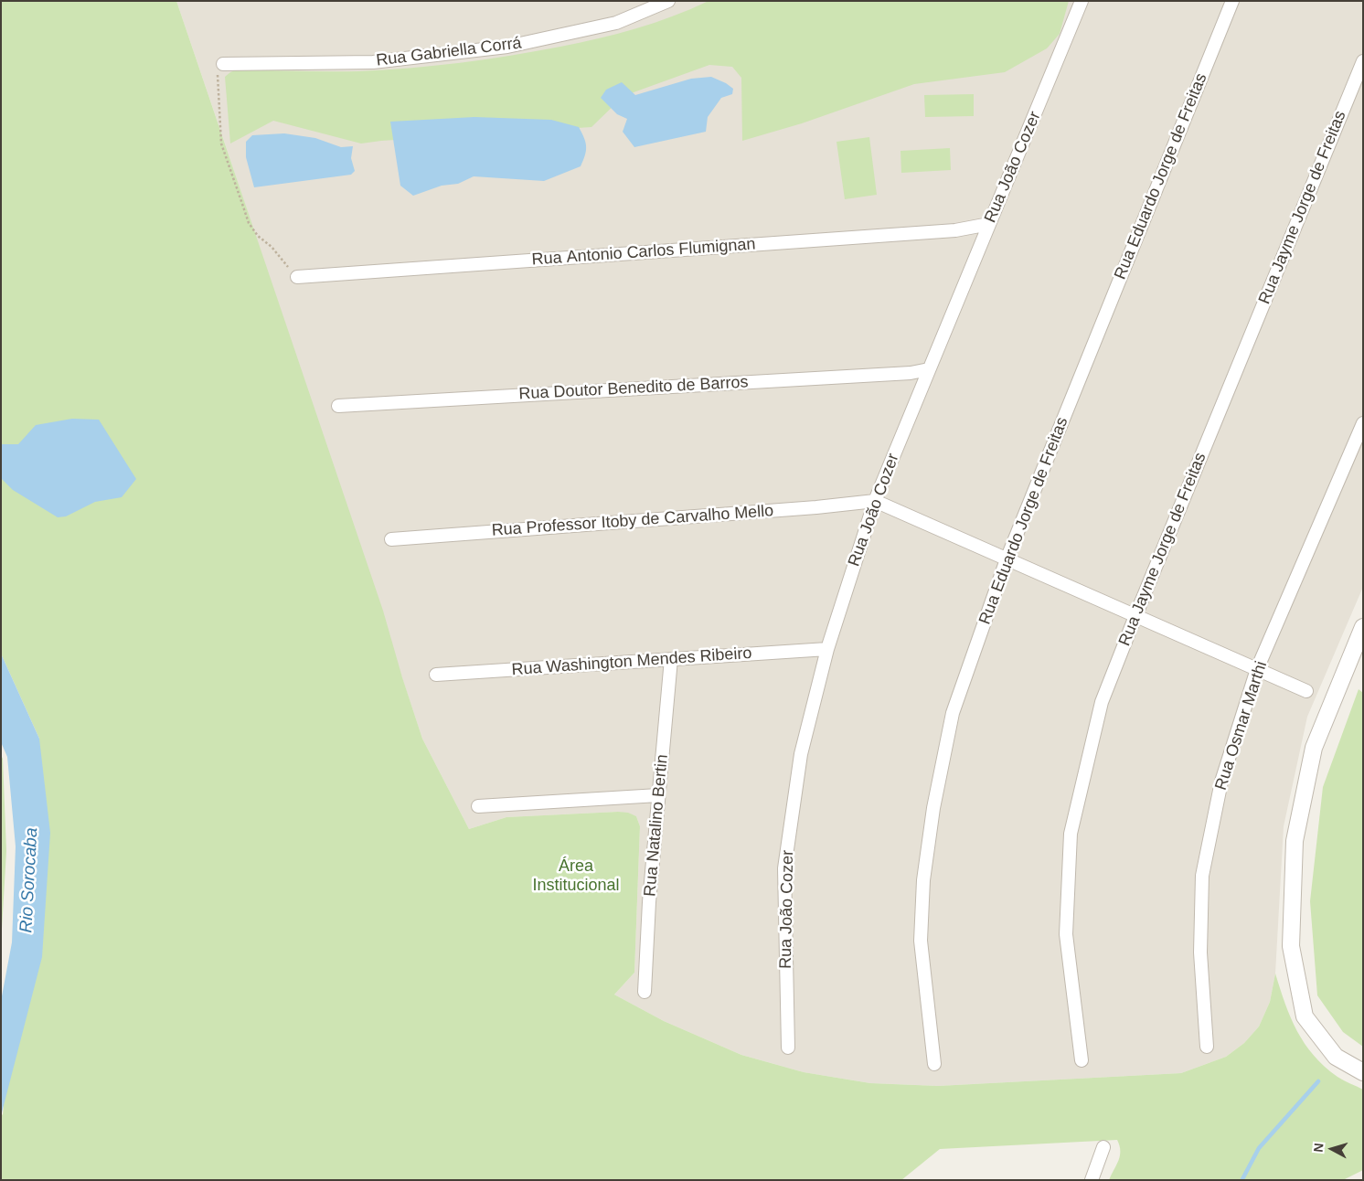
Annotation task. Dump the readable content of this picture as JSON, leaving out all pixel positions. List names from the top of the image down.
{
  "streets": {
    "street": [
      "Rua Gabriella Corrá",
      "Rua João Cozer",
      "Rua Eduardo Jorge de Freitas",
      "Rua Jayme Jorge de Freitas",
      "Rua Antonio Carlos Flumignan",
      "Rua Doutor Benedito de Barros",
      "Rua Professor Itoby de Carvalho Mello",
      "Rua Washington Mendes Ribeiro",
      "Rua Osmar Marthi",
      "Rua Natalino Bertin"
    ]
  },
  "crossings": [
    ["Rua João Cozer", "Rua Antonio Carlos Flumignan"],
    ["Rua João Cozer", "Rua Doutor Benedito de Barros"],
    ["Rua João Cozer", "Rua Professor Itoby de Carvalho Mello"],
    ["Rua João Cozer", "Rua Washington Mendes Ribeiro"],
    ["Rua Washington Mendes Ribeiro", "Rua Natalino Bertin"]
  ],
  "water": ["Rio Sorocaba"],
  "parks": ["Área Institucional"],
  "north": "left"
}
